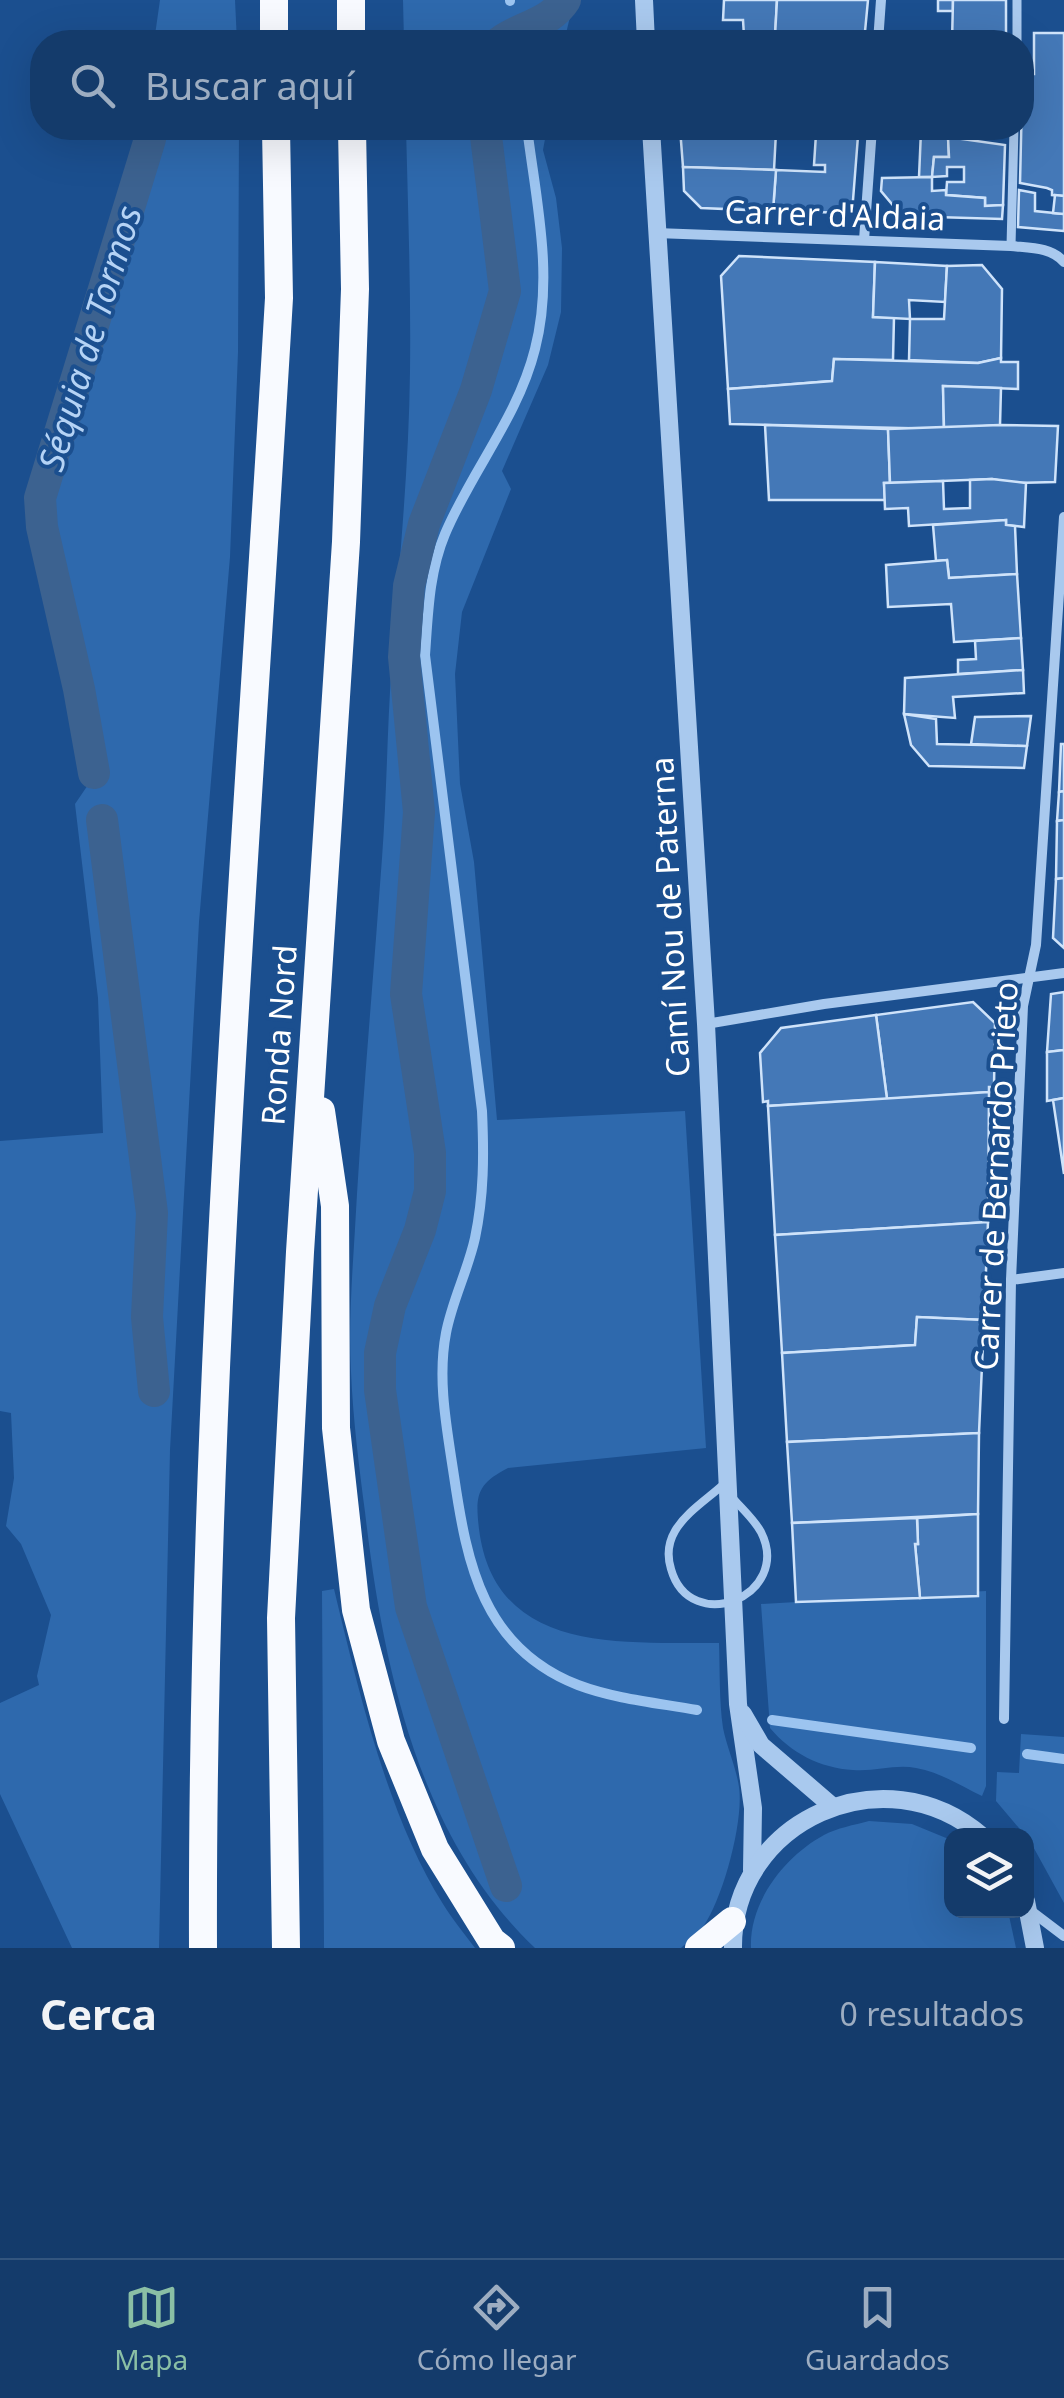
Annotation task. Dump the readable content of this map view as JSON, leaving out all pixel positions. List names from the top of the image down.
{
  "streets": {
    "highway": ["Ronda Nord"],
    "street": ["Carrer d'Aldaia", "Camí Nou de Paterna", "Carrer de Bernardo Prieto"]
  },
  "crossings": [
    ["Carrer d'Aldaia", "Camí Nou de Paterna"]
  ],
  "water": ["Séquia de Tormos"],
  "page": {
    "search": "Buscar aquí",
    "heading": ["Cerca", "0 resultados"],
    "nav": ["Mapa", "Cómo llegar", "Guardados"]
  }
}
